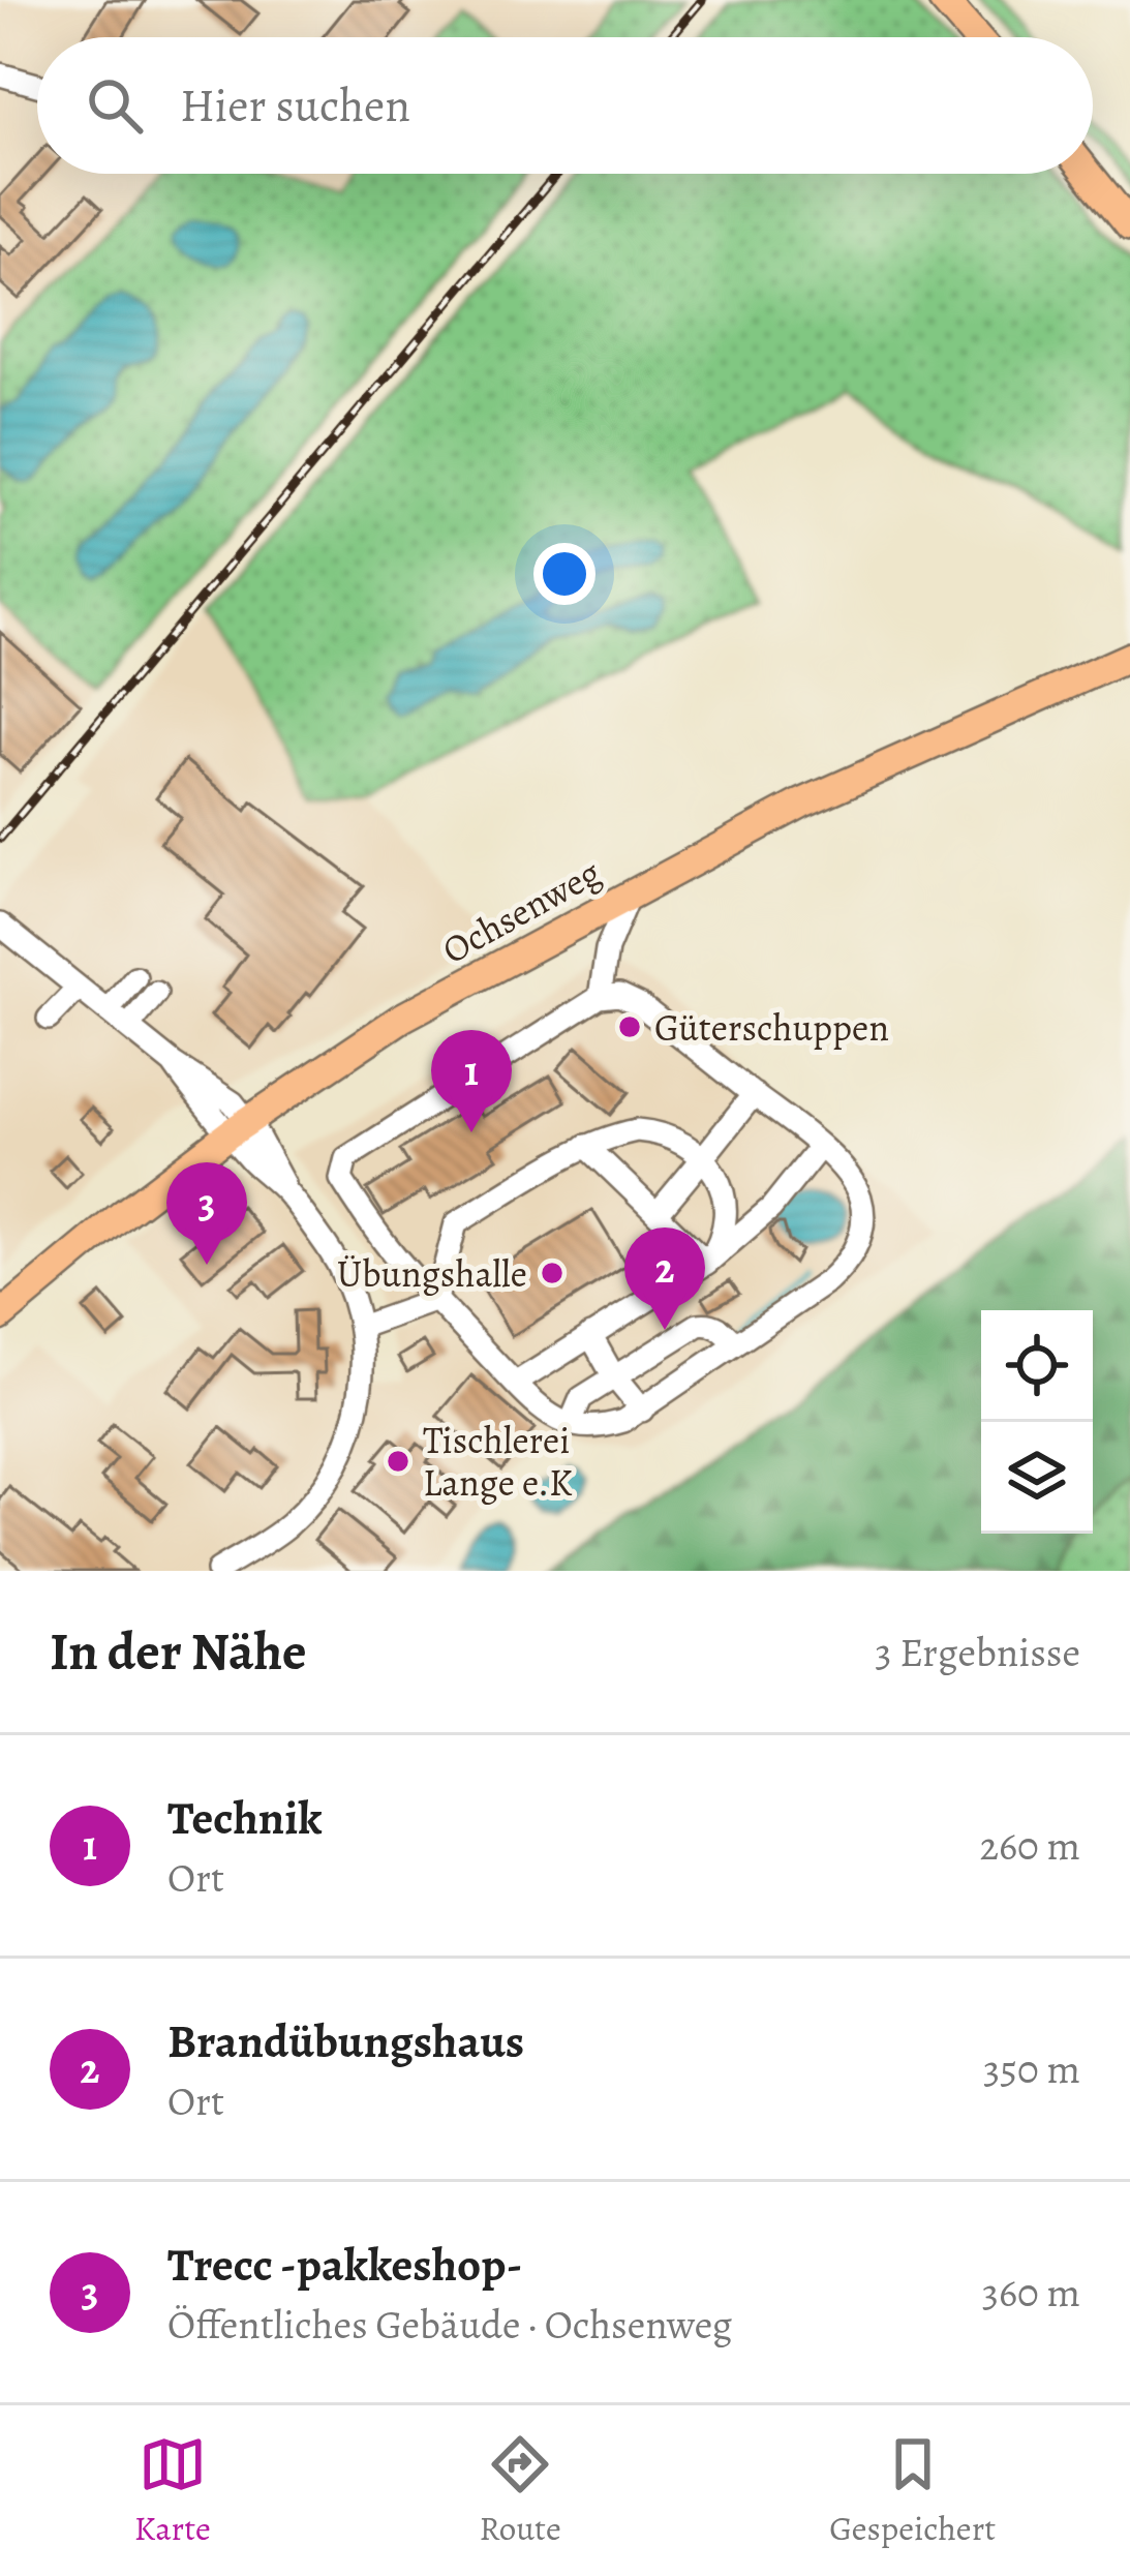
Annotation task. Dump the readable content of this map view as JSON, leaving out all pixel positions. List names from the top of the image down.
{
  "streets": {
    "main road": ["Ochsenweg"]
  },
  "places": ["Güterschuppen", "Übungshalle", "Tischlerei Lange e.K"],
  "page": {
    "search": "Hier suchen",
    "pins": ["1", "3", "2"],
    "heading": ["In der Nähe", "3 Ergebnisse"],
    "list": [
      {
        "mark": "1",
        "name": "Technik",
        "note": "Ort",
        "value": "260 m"
      },
      {
        "mark": "2",
        "name": "Brandübungshaus",
        "note": "Ort",
        "value": "350 m"
      },
      {
        "mark": "3",
        "name": "Trecc -pakkeshop-",
        "note": "Öffentliches Gebäude · Ochsenweg",
        "value": "360 m"
      }
    ],
    "nav": ["Karte", "Route", "Gespeichert"]
  }
}
